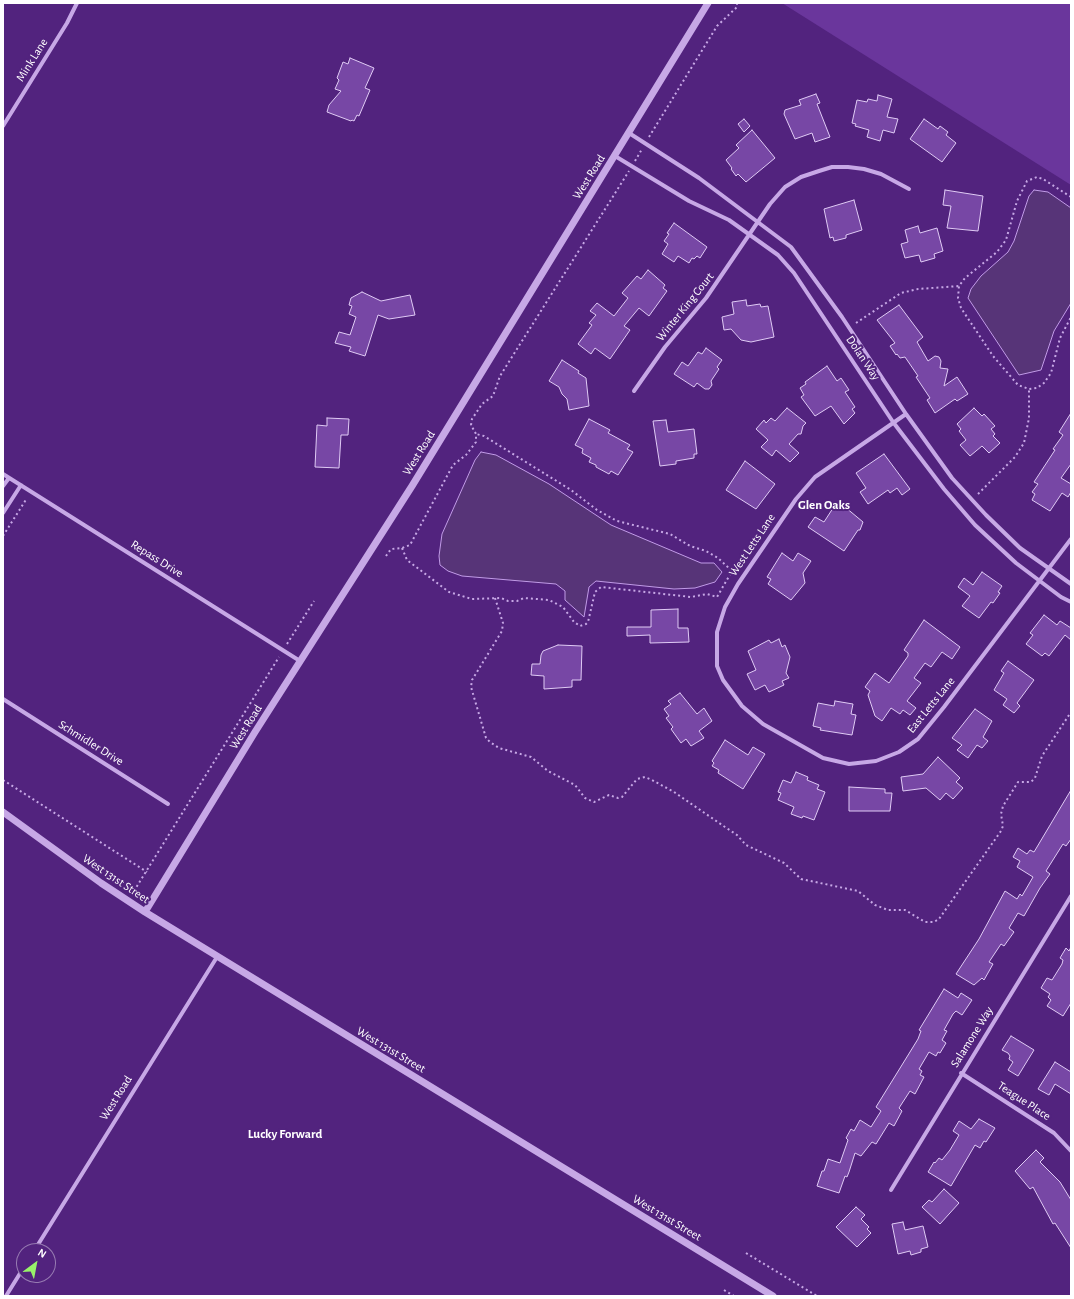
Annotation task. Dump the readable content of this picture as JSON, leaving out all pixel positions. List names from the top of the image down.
{
  "streets": {
    "street": [
      "Mink Lane",
      "West Road",
      "Winter King Court",
      "Dolan Way",
      "West Letts Lane",
      "Repass Drive",
      "East Letts Lane",
      "Schmidler Drive",
      "West 131st Street",
      "Salamone Way",
      "Teague Place"
    ]
  },
  "crossings": [
    ["West Road", "Dolan Way"],
    ["West Road", "Repass Drive"],
    ["West Road", "West 131st Street"],
    ["Winter King Court", "Dolan Way"],
    ["Dolan Way", "West Letts Lane"],
    ["Dolan Way", "East Letts Lane"],
    ["West Letts Lane", "East Letts Lane"],
    ["Salamone Way", "Teague Place"]
  ],
  "districts": ["Glen Oaks", "Lucky Forward"],
  "north": "top right"
}
